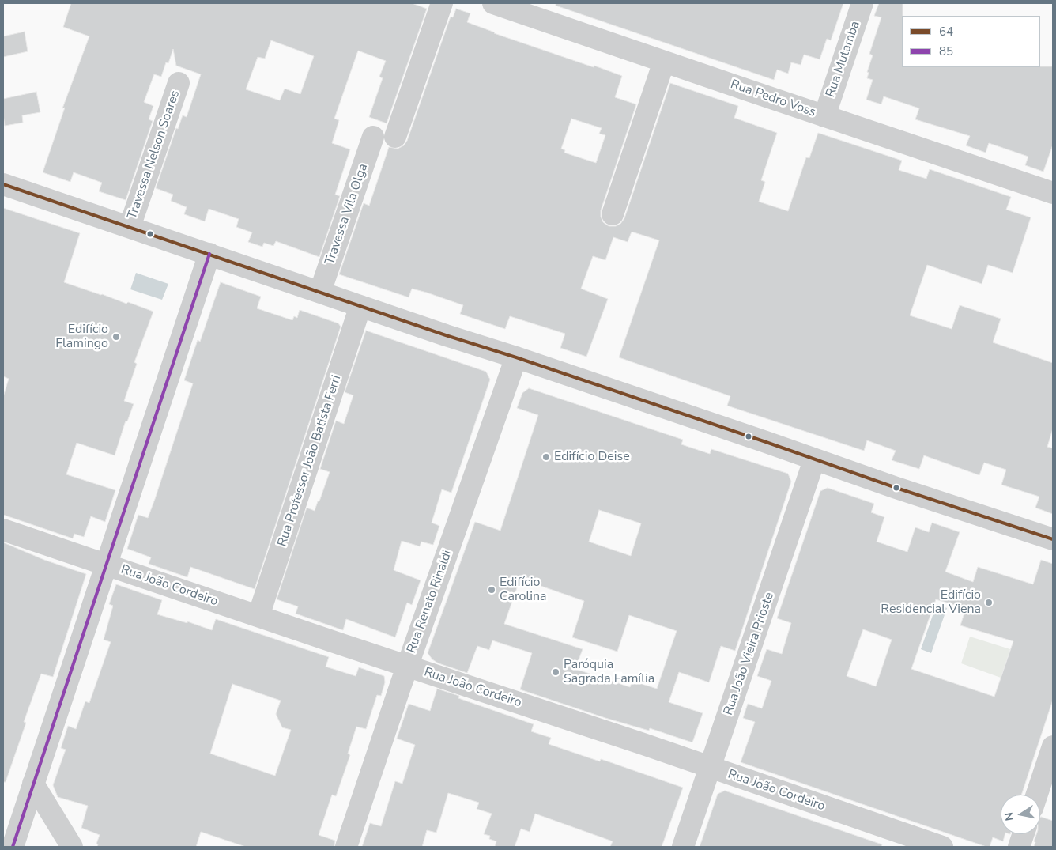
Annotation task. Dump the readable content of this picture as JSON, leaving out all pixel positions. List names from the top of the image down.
{
  "streets": {
    "street": [
      "Rua Mutamba",
      "Rua Pedro Voss",
      "Travessa Nelson Soares",
      "Travessa Vila Olga",
      "Rua Professor João Batista Ferri",
      "Rua João Cordeiro",
      "Rua Renato Rinaldi",
      "Rua João Vieira Prioste"
    ]
  },
  "crossings": [
    ["Rua Mutamba", "Rua Pedro Voss"],
    ["Rua Professor João Batista Ferri", "Rua João Cordeiro"],
    ["Rua João Cordeiro", "Rua Renato Rinaldi"],
    ["Rua João Cordeiro", "Rua João Vieira Prioste"]
  ],
  "places": [
    "Edifício Flamingo",
    "Edifício Deise",
    "Edifício Carolina",
    "Edifício Residencial Viena",
    "Paróquia Sagrada Família"
  ],
  "lines": ["transit line 64", "transit line 85"],
  "legend": ["64", "85"],
  "north": "left"
}
